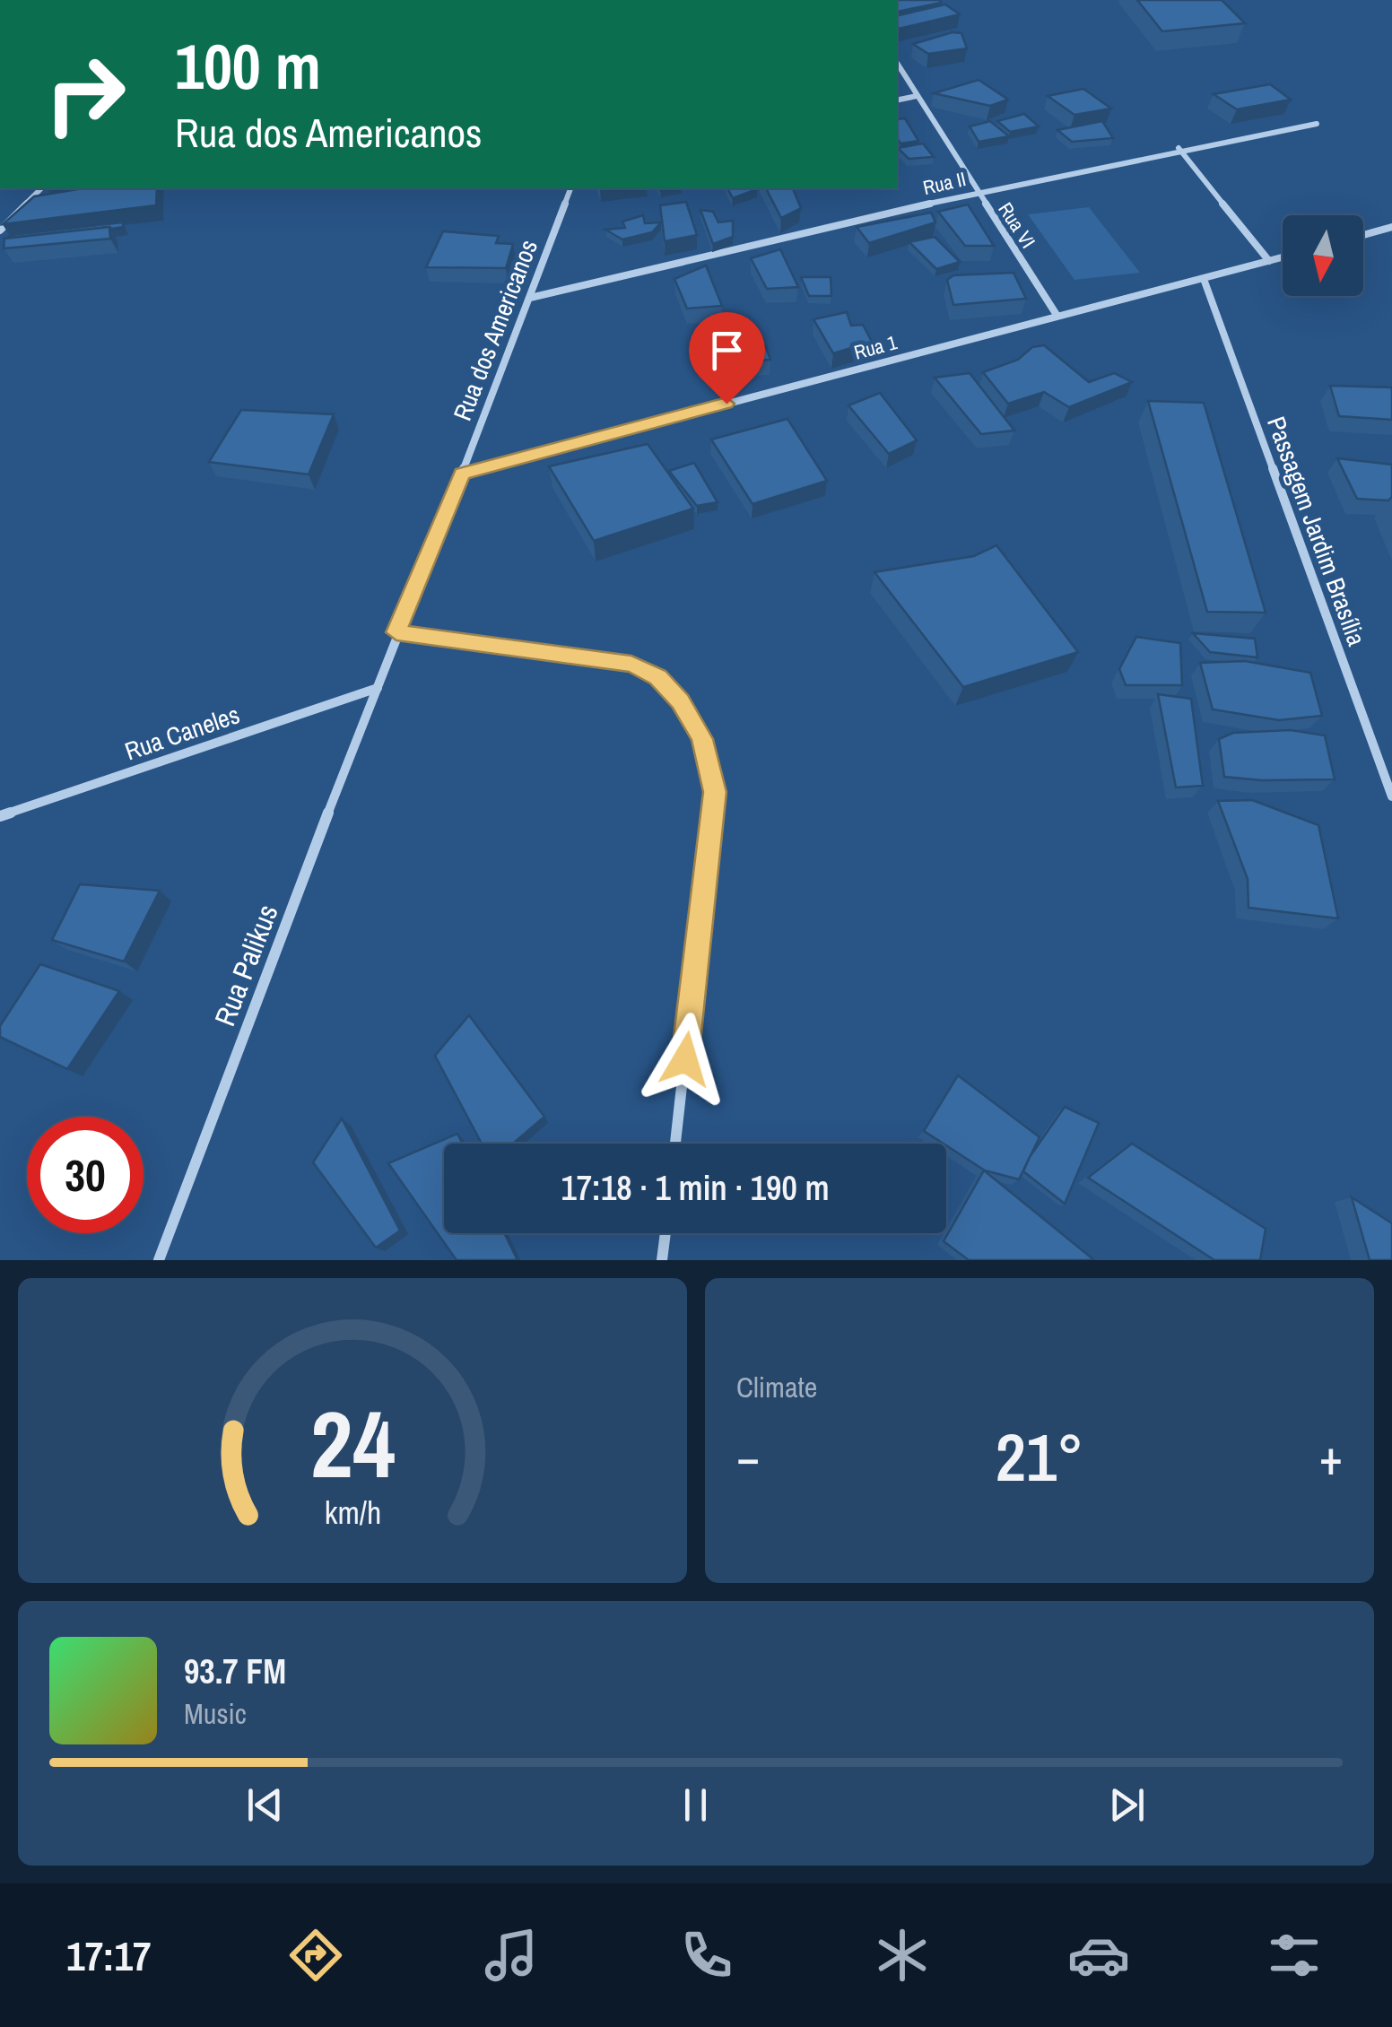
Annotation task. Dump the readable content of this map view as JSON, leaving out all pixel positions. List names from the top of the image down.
{
  "streets": {
    "street": [
      "Rua II",
      "Rua VI",
      "Rua dos Americanos",
      "Rua 1",
      "Passagem Jardim Brasília",
      "Rua Caneles",
      "Rua Palikus"
    ]
  },
  "crossings": [
    ["Rua II", "Rua VI"],
    ["Rua II", "Rua dos Americanos"],
    ["Rua VI", "Rua 1"],
    ["Rua dos Americanos", "Rua 1"],
    ["Rua dos Americanos", "Rua Caneles"],
    ["Rua dos Americanos", "Rua Palikus"],
    ["Rua 1", "Passagem Jardim Brasília"],
    ["Rua Caneles", "Rua Palikus"]
  ],
  "north": "bottom",
  "page": {
    "turn": ["100 m", "Rua dos Americanos"],
    "limit": "30",
    "trip": "17:18 · 1 min · 190 m",
    "tile": "Climate",
    "heat": ["−", "21°", "+"],
    "song": ["93.7 FM", "Music"],
    "tabs": "17:17",
    "gauge": ["24", "km/h"]
  }
}
